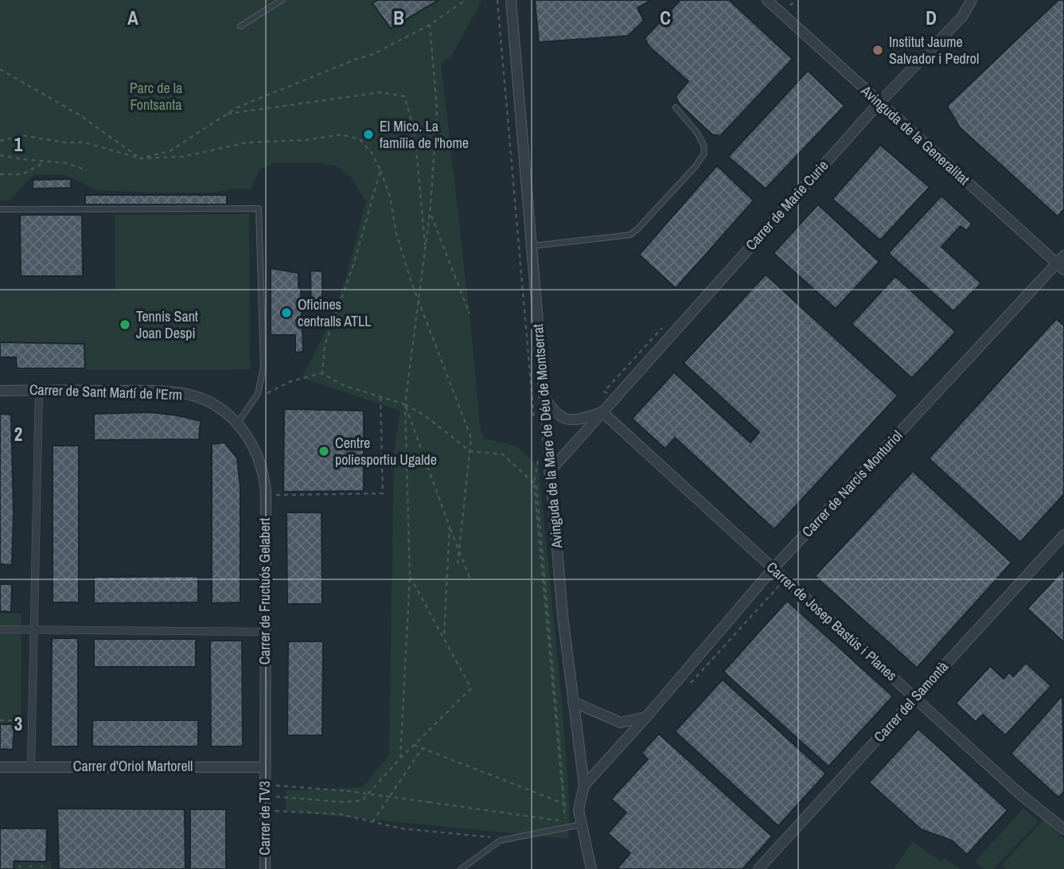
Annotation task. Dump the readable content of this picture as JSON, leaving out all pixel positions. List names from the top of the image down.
{
  "streets": {
    "street": [
      "Avinguda de la Generalitat",
      "Carrer de Marie Curie",
      "Carrer de Sant Martí de l'Erm",
      "Avinguda de la Mare de Déu de Montserrat",
      "Carrer de Narcís Monturiol",
      "Carrer de Fructuós Gelabert",
      "Carrer de Josep Bastús i Planes",
      "Carrer del Samontà",
      "Carrer d'Oriol Martorell",
      "Carrer de TV3"
    ]
  },
  "crossings": [
    ["Avinguda de la Generalitat", "Carrer de Marie Curie"],
    ["Avinguda de la Generalitat", "Carrer de Narcís Monturiol"],
    ["Carrer de Marie Curie", "Avinguda de la Mare de Déu de Montserrat"],
    ["Carrer de Marie Curie", "Carrer de Josep Bastús i Planes"],
    ["Carrer de Sant Martí de l'Erm", "Carrer de Fructuós Gelabert"],
    ["Avinguda de la Mare de Déu de Montserrat", "Carrer de Narcís Monturiol"],
    ["Avinguda de la Mare de Déu de Montserrat", "Carrer de TV3"],
    ["Carrer de Narcís Monturiol", "Carrer de Josep Bastús i Planes"],
    ["Carrer de Fructuós Gelabert", "Carrer d'Oriol Martorell"],
    ["Carrer de Fructuós Gelabert", "Carrer de TV3"],
    ["Carrer de Josep Bastús i Planes", "Carrer del Samontà"],
    ["Carrer d'Oriol Martorell", "Carrer de TV3"]
  ],
  "parks": ["Parc de la Fontsanta"],
  "places": [
    "Institut Jaume Salvador i Pedrol",
    "El Mico. La família de l'home",
    "Oficines centralls ATLL",
    "Tennis Sant Joan Despi",
    "Centre poliesportiu Ugalde"
  ],
  "grid": {
    "columns": [
      "A",
      "B",
      "C",
      "D"
    ],
    "rows": ["1", "2", "3"]
  }
}
